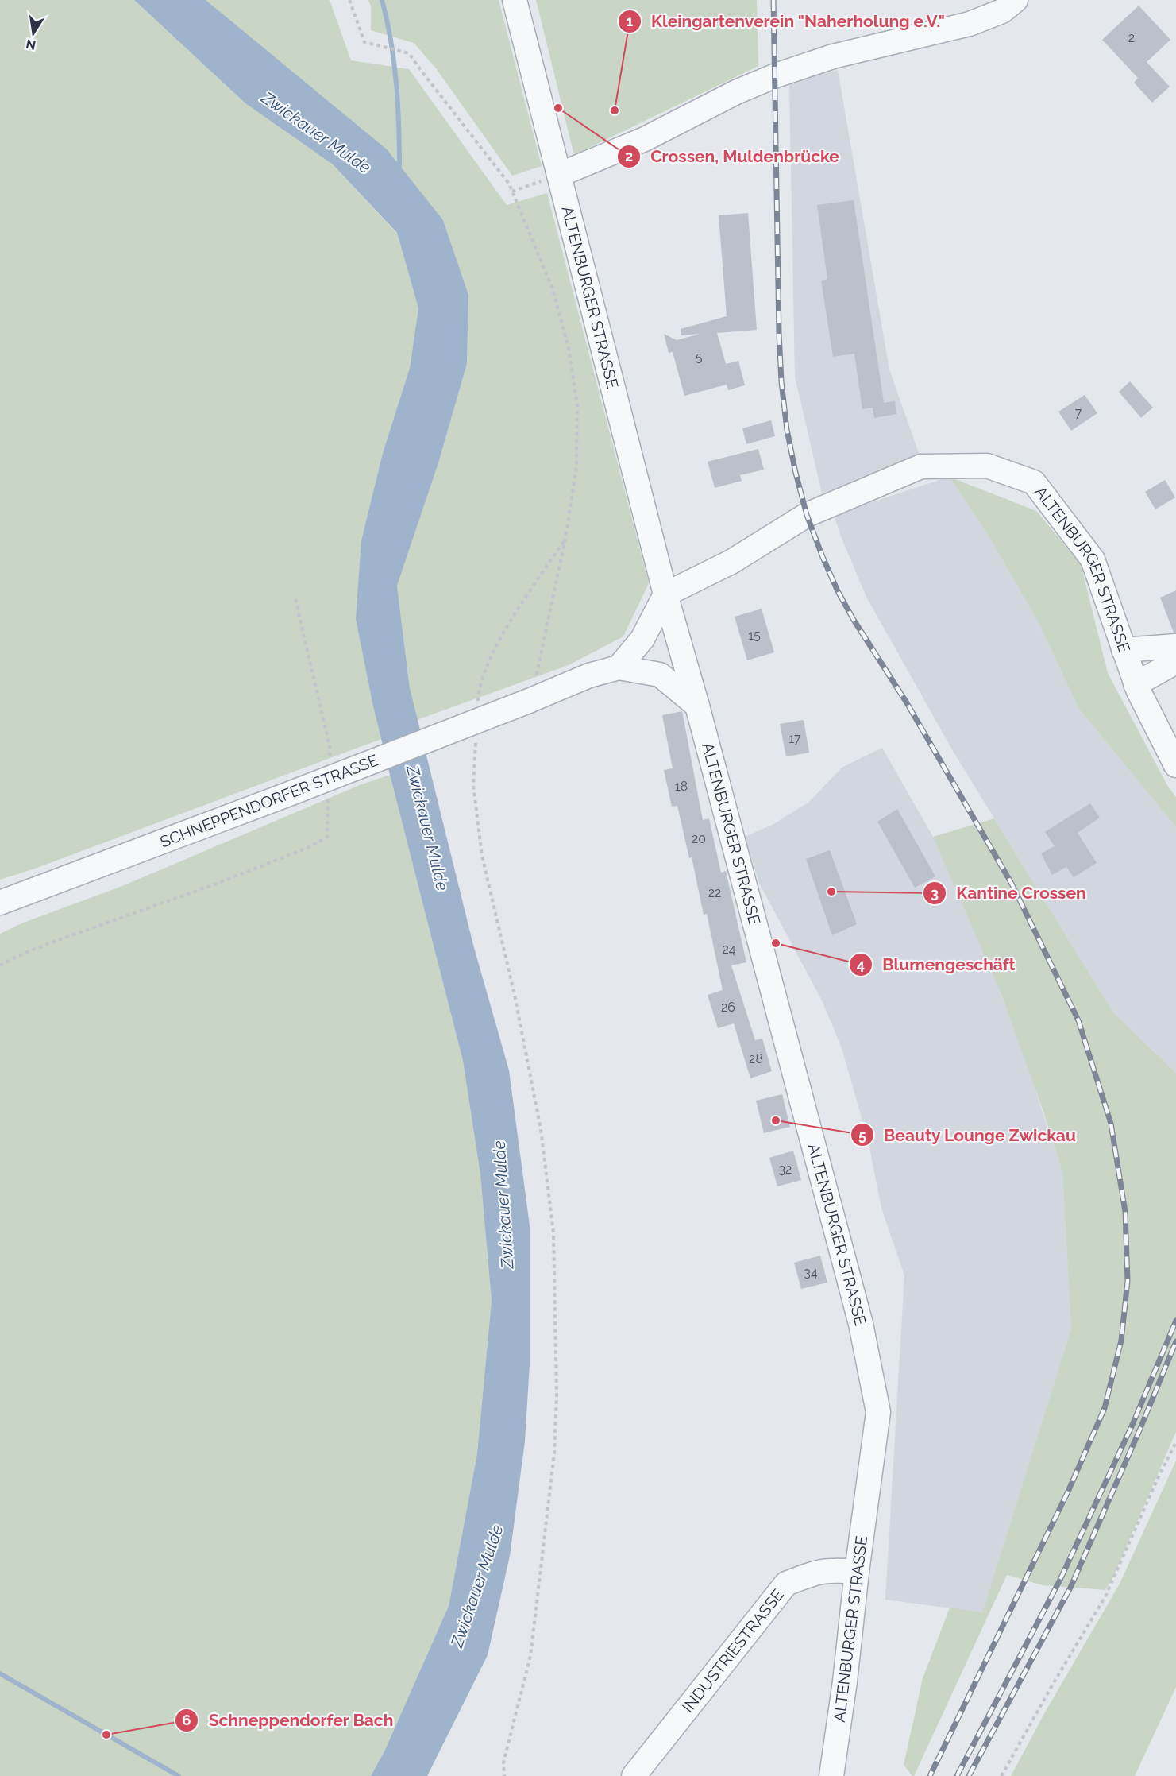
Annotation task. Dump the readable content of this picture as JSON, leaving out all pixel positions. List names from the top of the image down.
{
  "streets": {
    "street": ["ALTENBURGER STRASSE", "SCHNEPPENDORFER STRASSE", "INDUSTRIESTRASSE"]
  },
  "crossings": [
    ["ALTENBURGER STRASSE", "SCHNEPPENDORFER STRASSE"],
    ["ALTENBURGER STRASSE", "INDUSTRIESTRASSE"]
  ],
  "water": ["Zwickauer Mulde"],
  "places": [
    "Crossen, Muldenbrücke",
    "Kleingartenverein \"Naherholung e.V.\"",
    "Kantine Crossen",
    "Blumengeschäft",
    "Beauty Lounge Zwickau",
    "Schneppendorfer Bach"
  ],
  "house_numbers": [
    "2",
    "5",
    "7",
    "15",
    "17",
    "18",
    "20",
    "22",
    "24",
    "26",
    "28",
    "32",
    "34"
  ],
  "north": "bottom"
}
